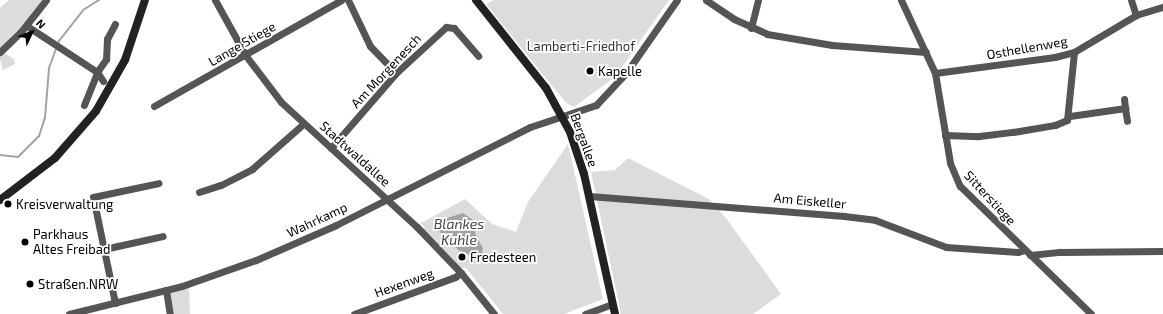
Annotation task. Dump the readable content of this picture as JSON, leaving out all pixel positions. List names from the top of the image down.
{
  "streets": {
    "street": [
      "Lange Stiege",
      "Osthellenweg",
      "Am Morgenesch",
      "Bergallee",
      "Stadtwaldallee",
      "Sitterstiege",
      "Am Eiskeller",
      "Wahrkamp",
      "Hexenweg"
    ]
  },
  "crossings": [
    ["Lange Stiege", "Stadtwaldallee"],
    ["Osthellenweg", "Sitterstiege"],
    ["Am Morgenesch", "Stadtwaldallee"],
    ["Bergallee", "Am Eiskeller"],
    ["Bergallee", "Wahrkamp"],
    ["Stadtwaldallee", "Wahrkamp"],
    ["Stadtwaldallee", "Hexenweg"],
    ["Sitterstiege", "Am Eiskeller"]
  ],
  "water": ["Blankes Kuhle"],
  "parks": ["Lamberti-Friedhof"],
  "places": [
    "Kapelle",
    "Kreisverwaltung",
    "Parkhaus Altes Freibad",
    "Fredesteen",
    "Straßen.NRW"
  ],
  "north": "top right"
}
